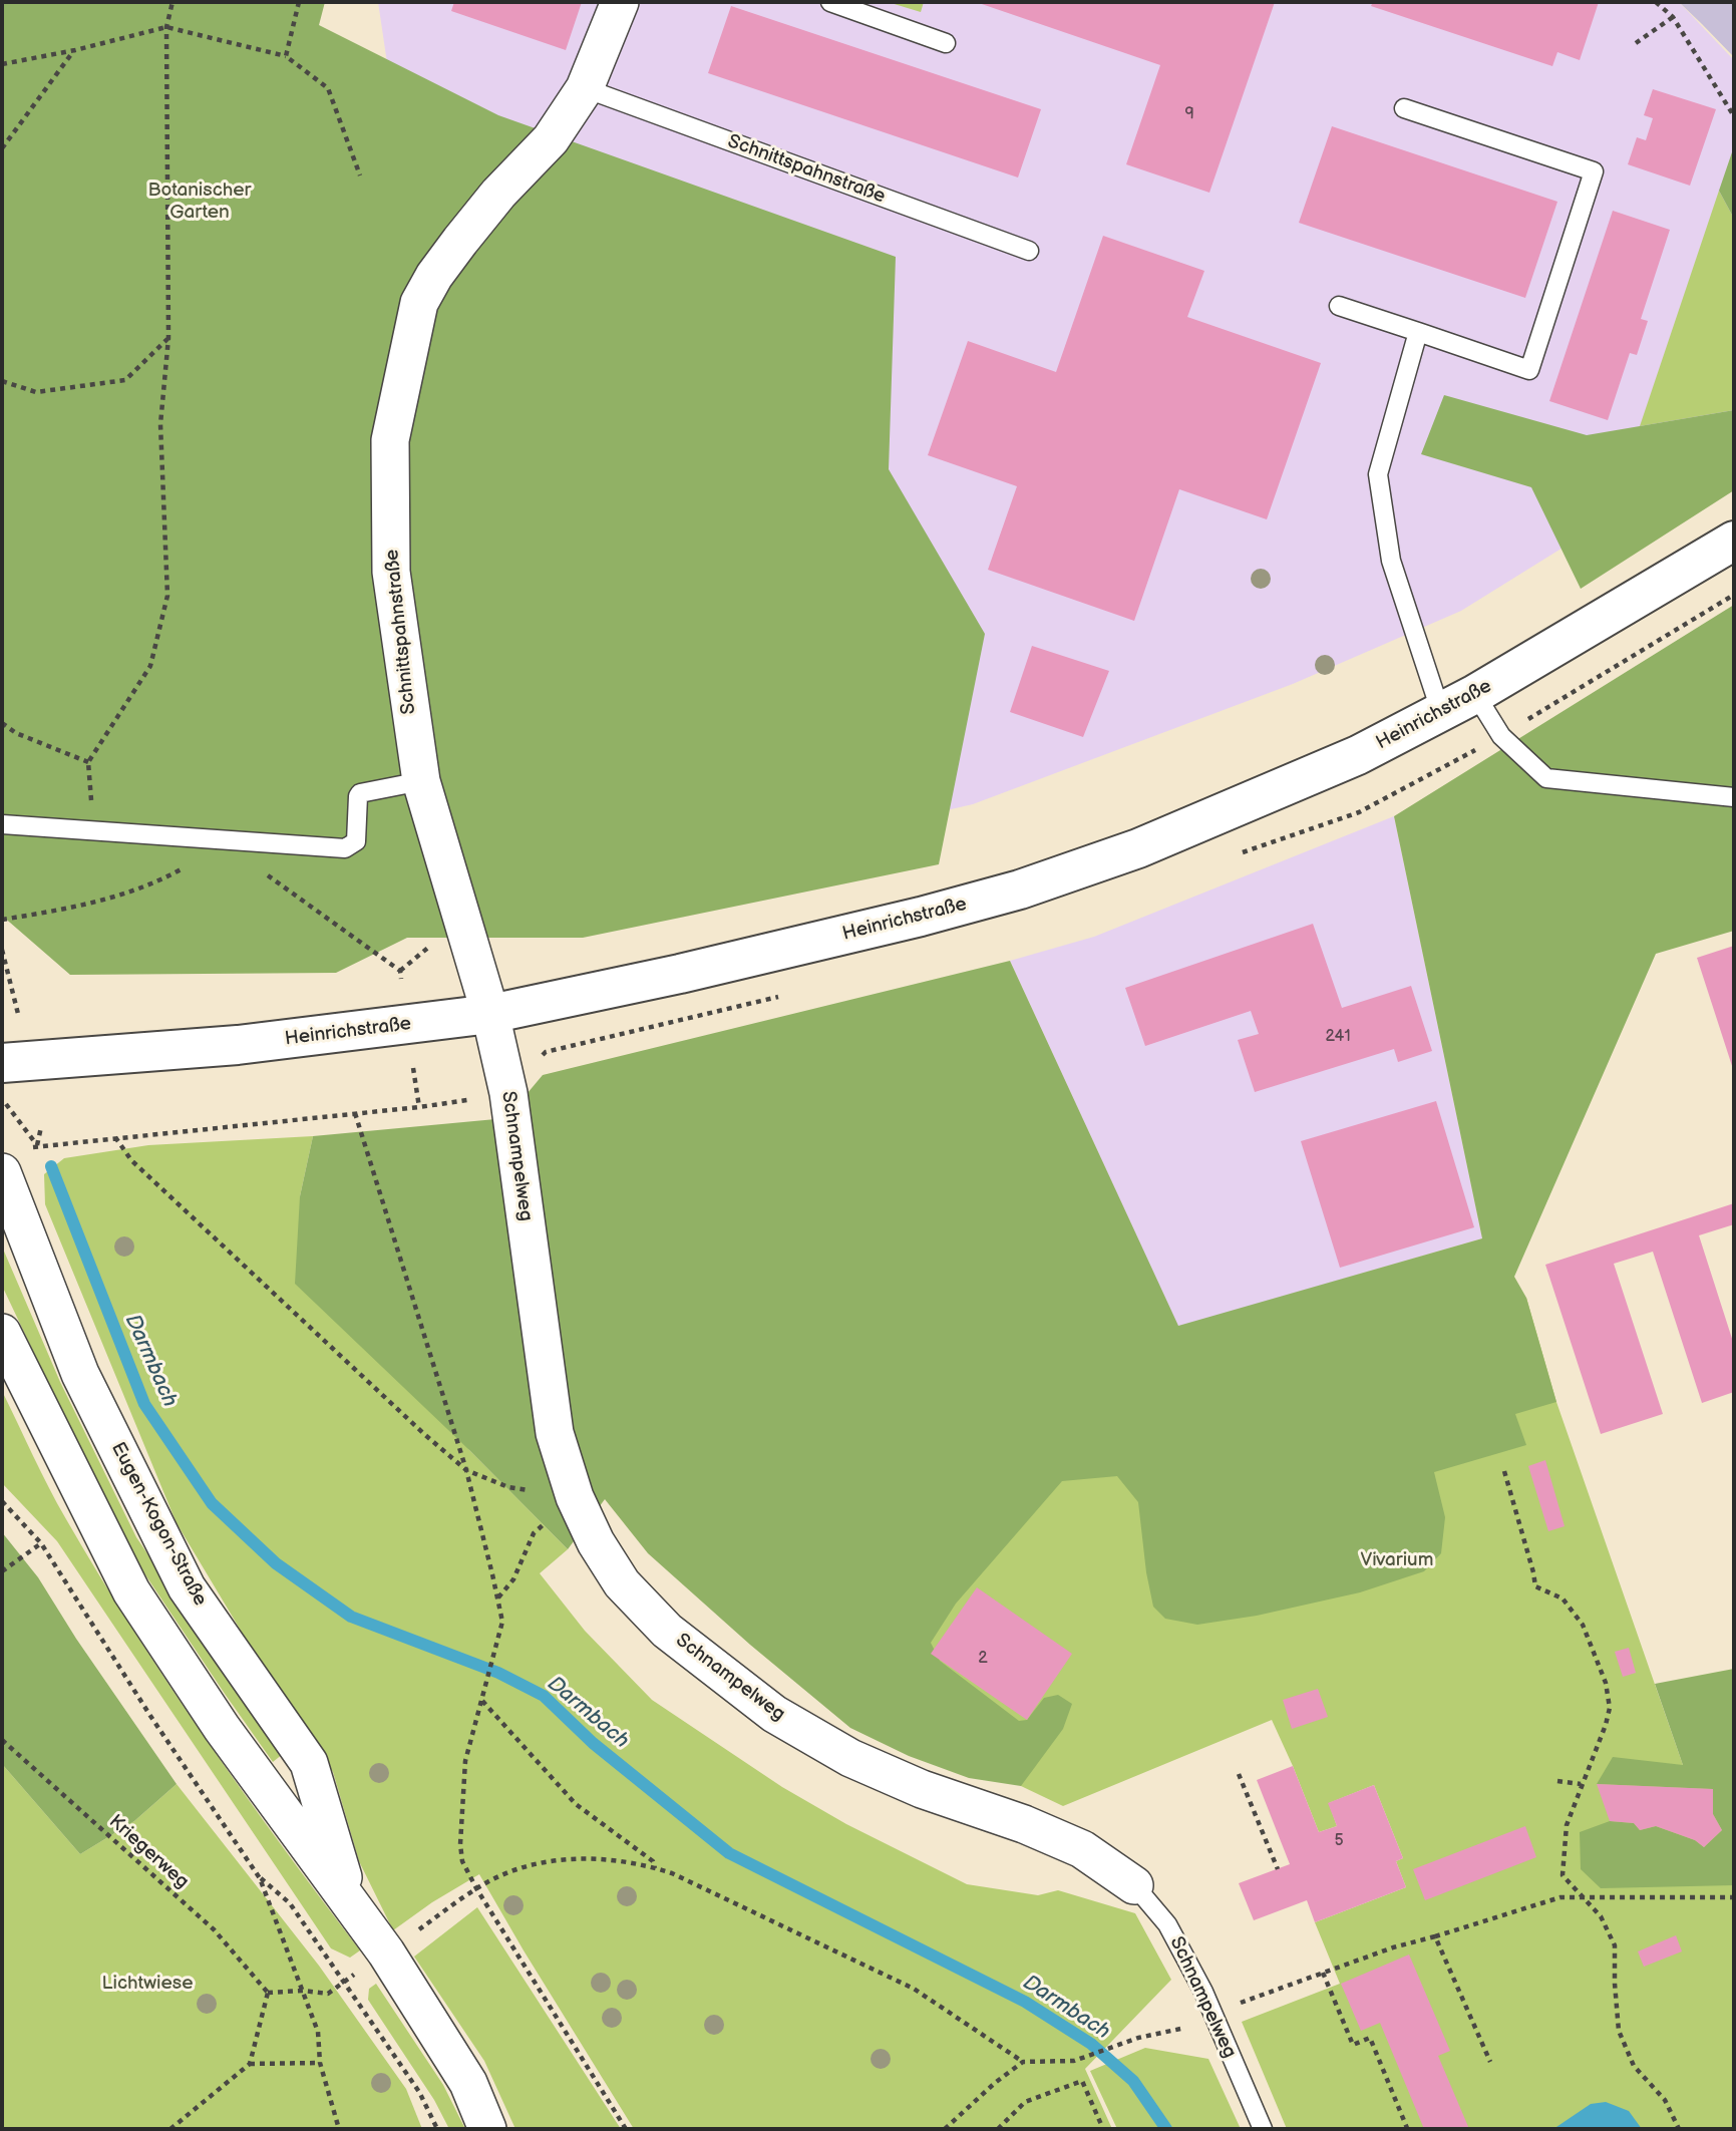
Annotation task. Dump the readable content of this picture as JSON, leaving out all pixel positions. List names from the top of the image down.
{
  "streets": {
    "main road": ["Heinrichstraße"],
    "street": ["Schnittspahnstraße", "Schnampelweg", "Eugen-Kogon-Straße"],
    "path": ["Kriegerweg"]
  },
  "crossings": [
    ["Schnittspahnstraße", "Heinrichstraße"],
    ["Schnittspahnstraße", "Schnampelweg"],
    ["Heinrichstraße", "Schnampelweg"]
  ],
  "water": ["Darmbach"],
  "parks": ["Botanischer Garten", "Vivarium", "Lichtwiese"],
  "house_numbers": [
    "9",
    "241",
    "2",
    "5"
  ]
}
